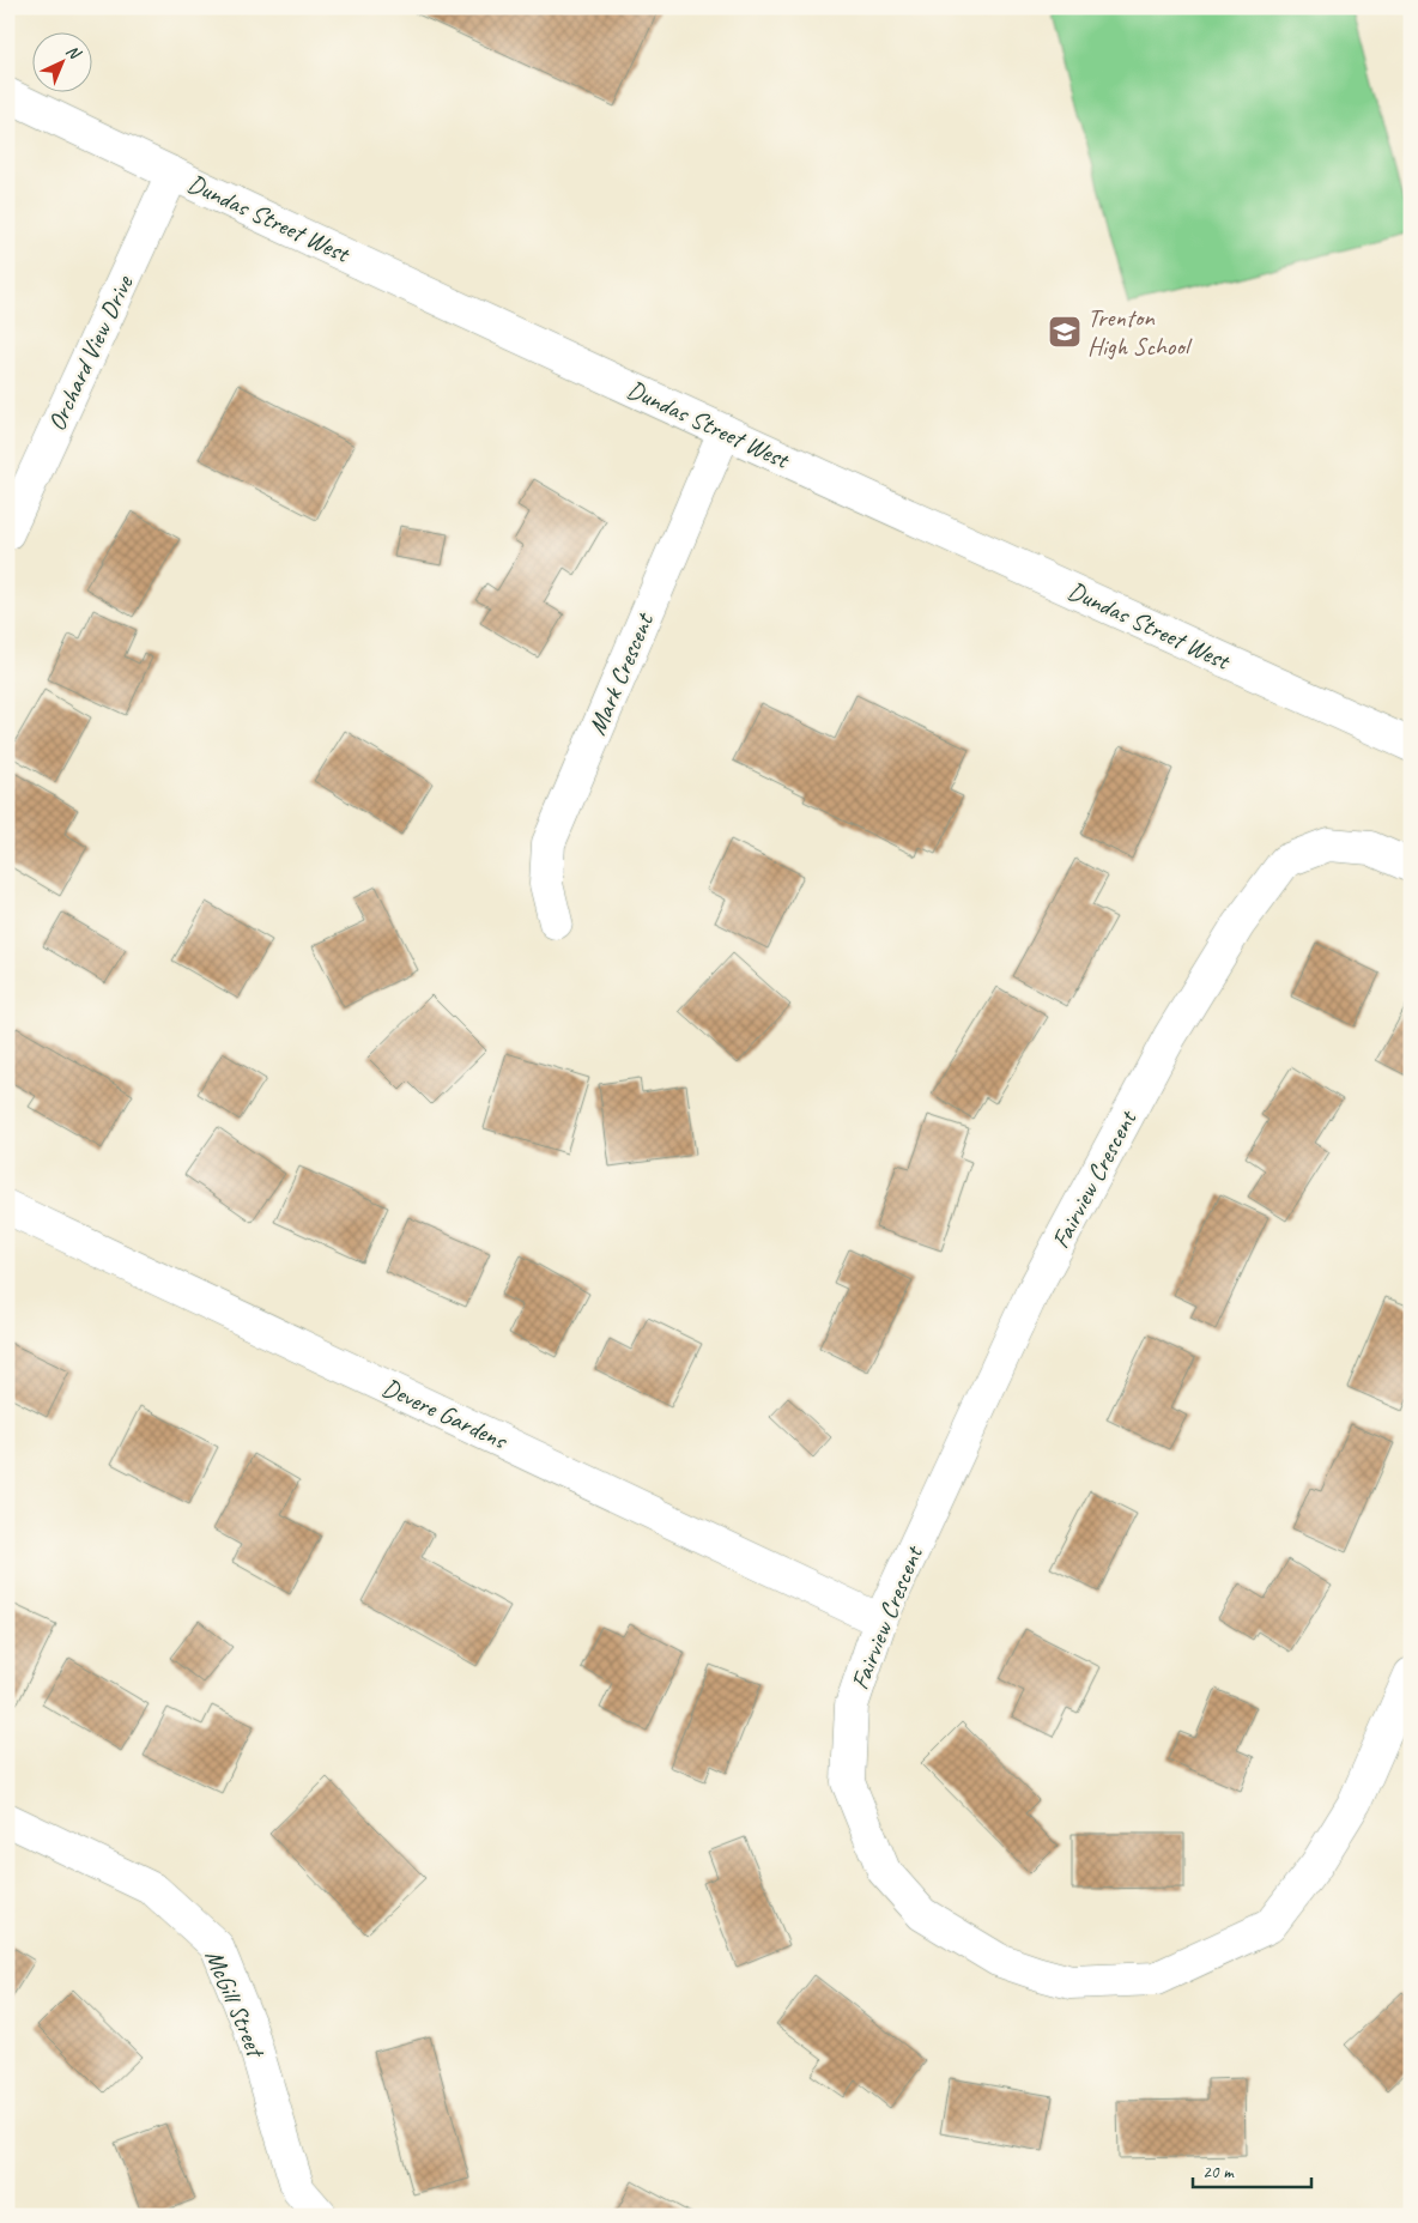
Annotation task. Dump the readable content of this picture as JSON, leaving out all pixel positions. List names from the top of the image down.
{
  "streets": {
    "street": [
      "Dundas Street West",
      "Orchard View Drive",
      "Mark Crescent",
      "Fairview Crescent",
      "Devere Gardens",
      "McGill Street"
    ]
  },
  "crossings": [
    ["Dundas Street West", "Orchard View Drive"],
    ["Dundas Street West", "Mark Crescent"],
    ["Fairview Crescent", "Devere Gardens"]
  ],
  "places": {
    "school or university": ["Trenton High School"]
  },
  "scale_bar": "20 m",
  "north": "top right"
}
